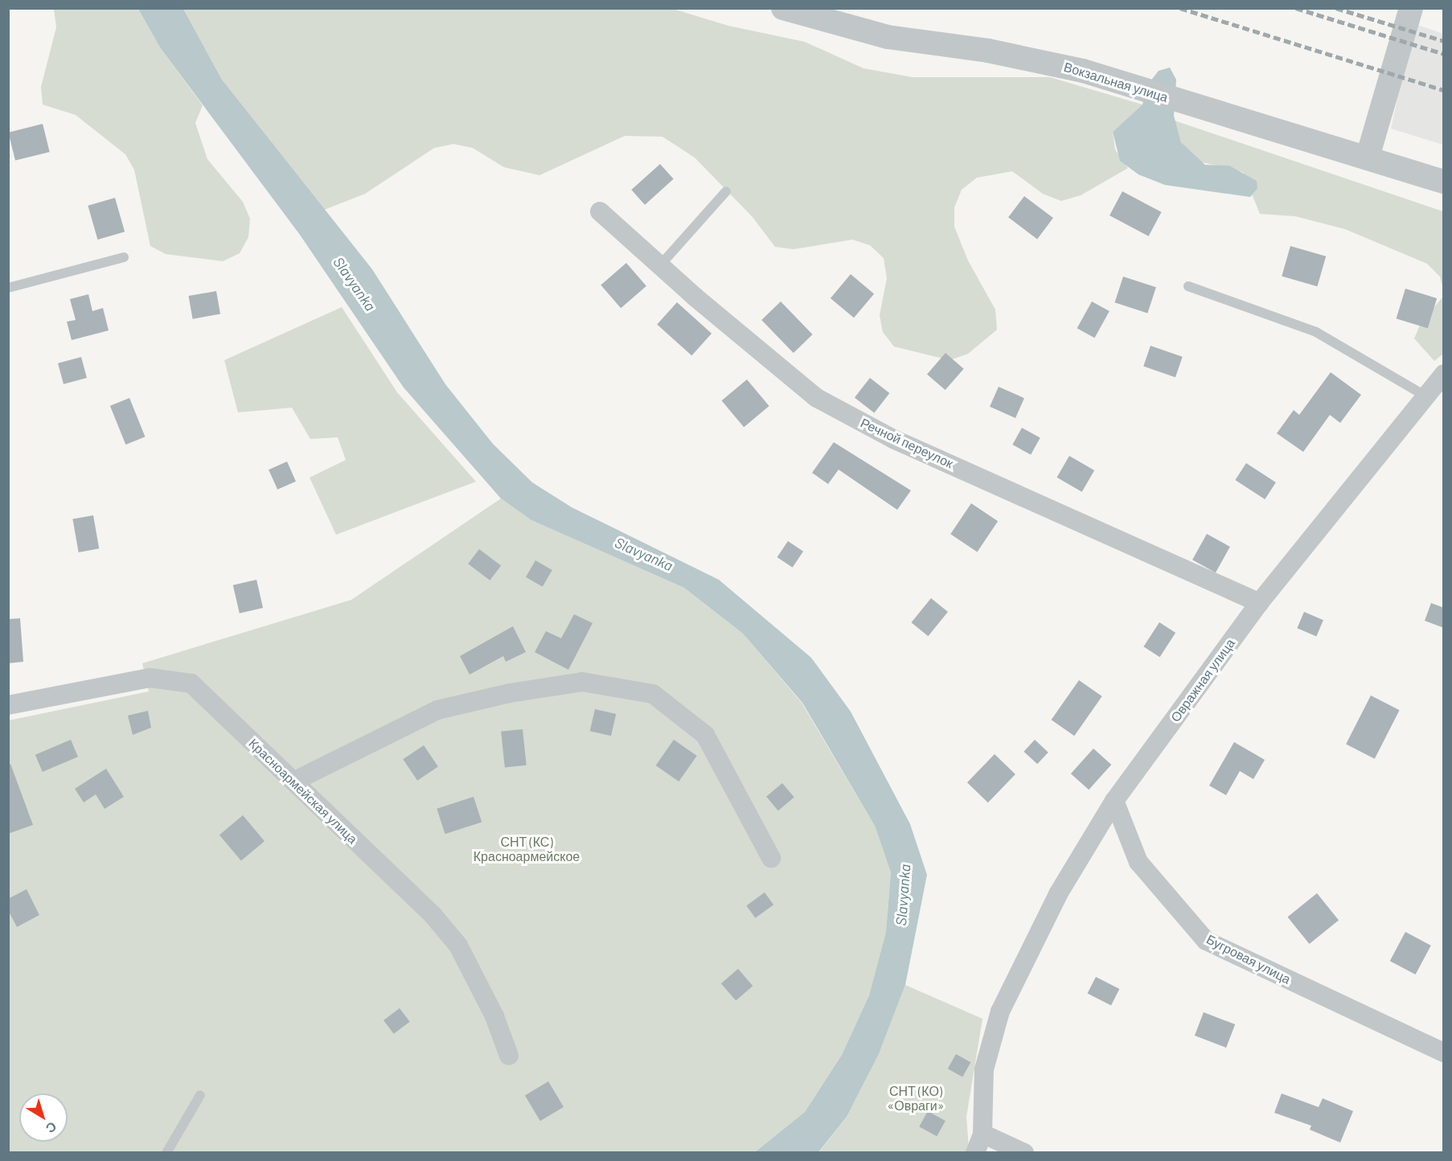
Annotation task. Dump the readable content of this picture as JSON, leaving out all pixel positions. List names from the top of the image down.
{
  "streets": {
    "street": [
      "Вокзальная улица",
      "Речной переулок",
      "Овражная улица",
      "Красноармейская улица",
      "Бугровая улица"
    ]
  },
  "crossings": [
    ["Речной переулок", "Овражная улица"],
    ["Овражная улица", "Бугровая улица"]
  ],
  "water": ["Slavyanka"],
  "parks": ["СНТ (КС) Красноармейское", "СНТ (КО) «Овраги»"],
  "north": "bottom right"
}
